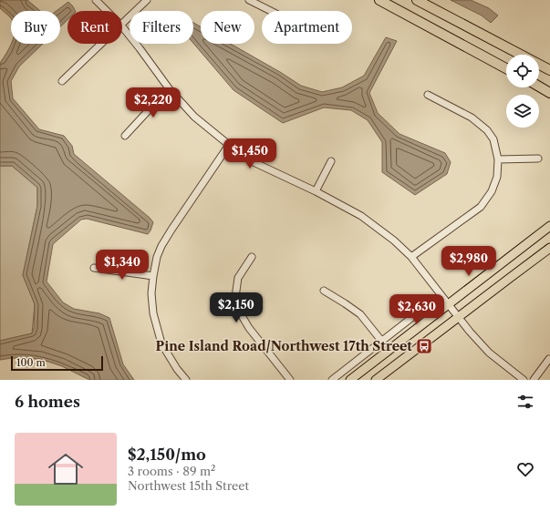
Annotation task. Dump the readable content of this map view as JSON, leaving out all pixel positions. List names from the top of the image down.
{
  "places": {
    "bus stop": ["Pine Island Road/Northwest 17th Street"]
  },
  "scale_bar": "100 m",
  "page": {
    "chip": [
      "Buy",
      "Rent",
      "Filters",
      "New",
      "Apartment"
    ],
    "price": [
      "$2,220",
      "$1,450",
      "$2,980",
      "$1,340",
      "$2,150",
      "$2,630"
    ],
    "scale": "100 m",
    "heading": "6 homes",
    "list": [
      {
        "name": "$2,150/mo",
        "note": "3 rooms · 89 m² · Northwest 15th Street"
      }
    ]
  }
}
